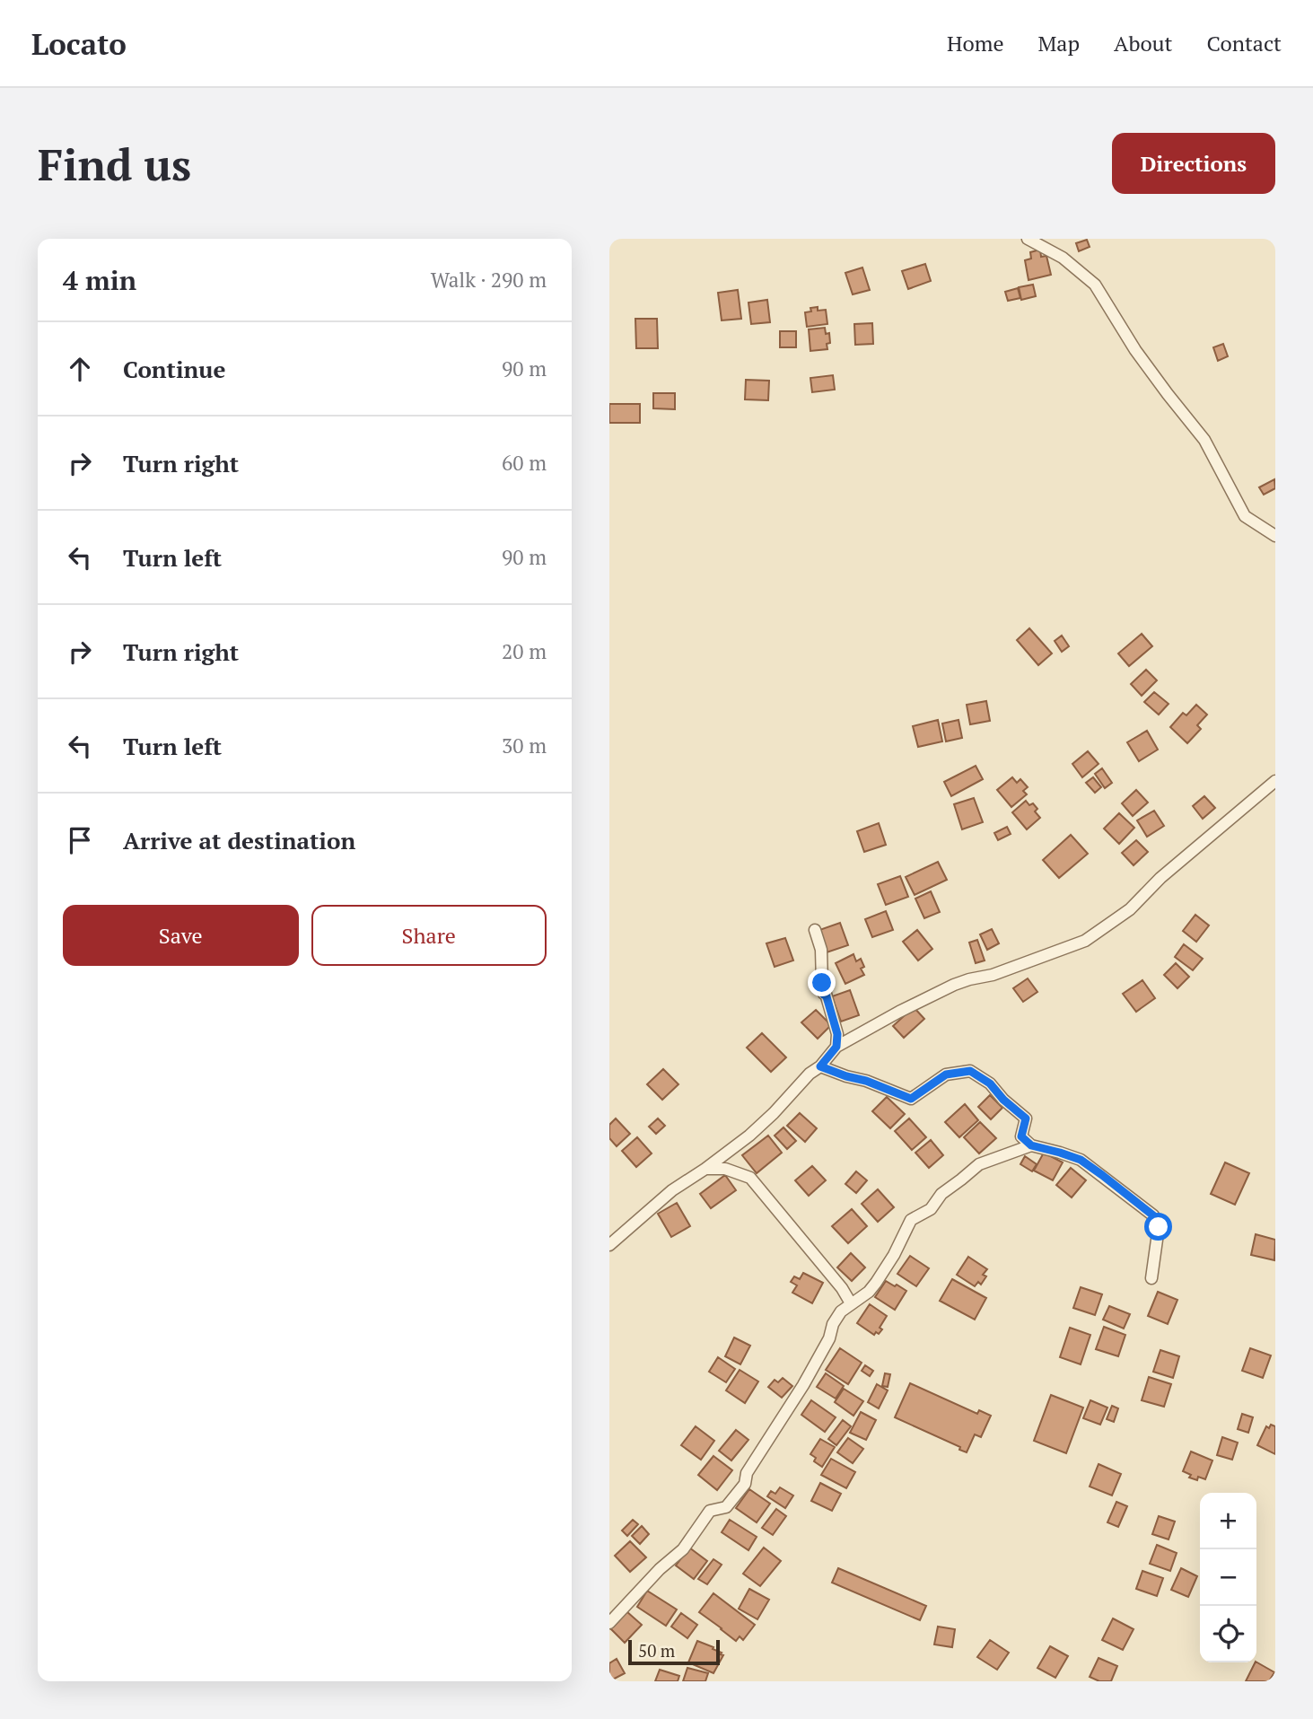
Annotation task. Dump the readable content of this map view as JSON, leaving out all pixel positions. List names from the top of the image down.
{
  "scale_bar": "50 m",
  "page": {
    "header": "Locato",
    "nav": [
      "Home",
      "Map",
      "About",
      "Contact"
    ],
    "buttons": [
      "Directions",
      ["Save", "Share"]
    ],
    "title": "Find us",
    "heading": ["4 min", "Walk · 290 m"],
    "list": [
      ["Continue", "90 m"],
      ["Turn right", "60 m"],
      ["Turn left", "90 m"],
      ["Turn right", "20 m"],
      ["Turn left", "30 m"],
      "Arrive at destination"
    ],
    "map_buttons": ["+", "−"],
    "scale": "50 m"
  }
}
